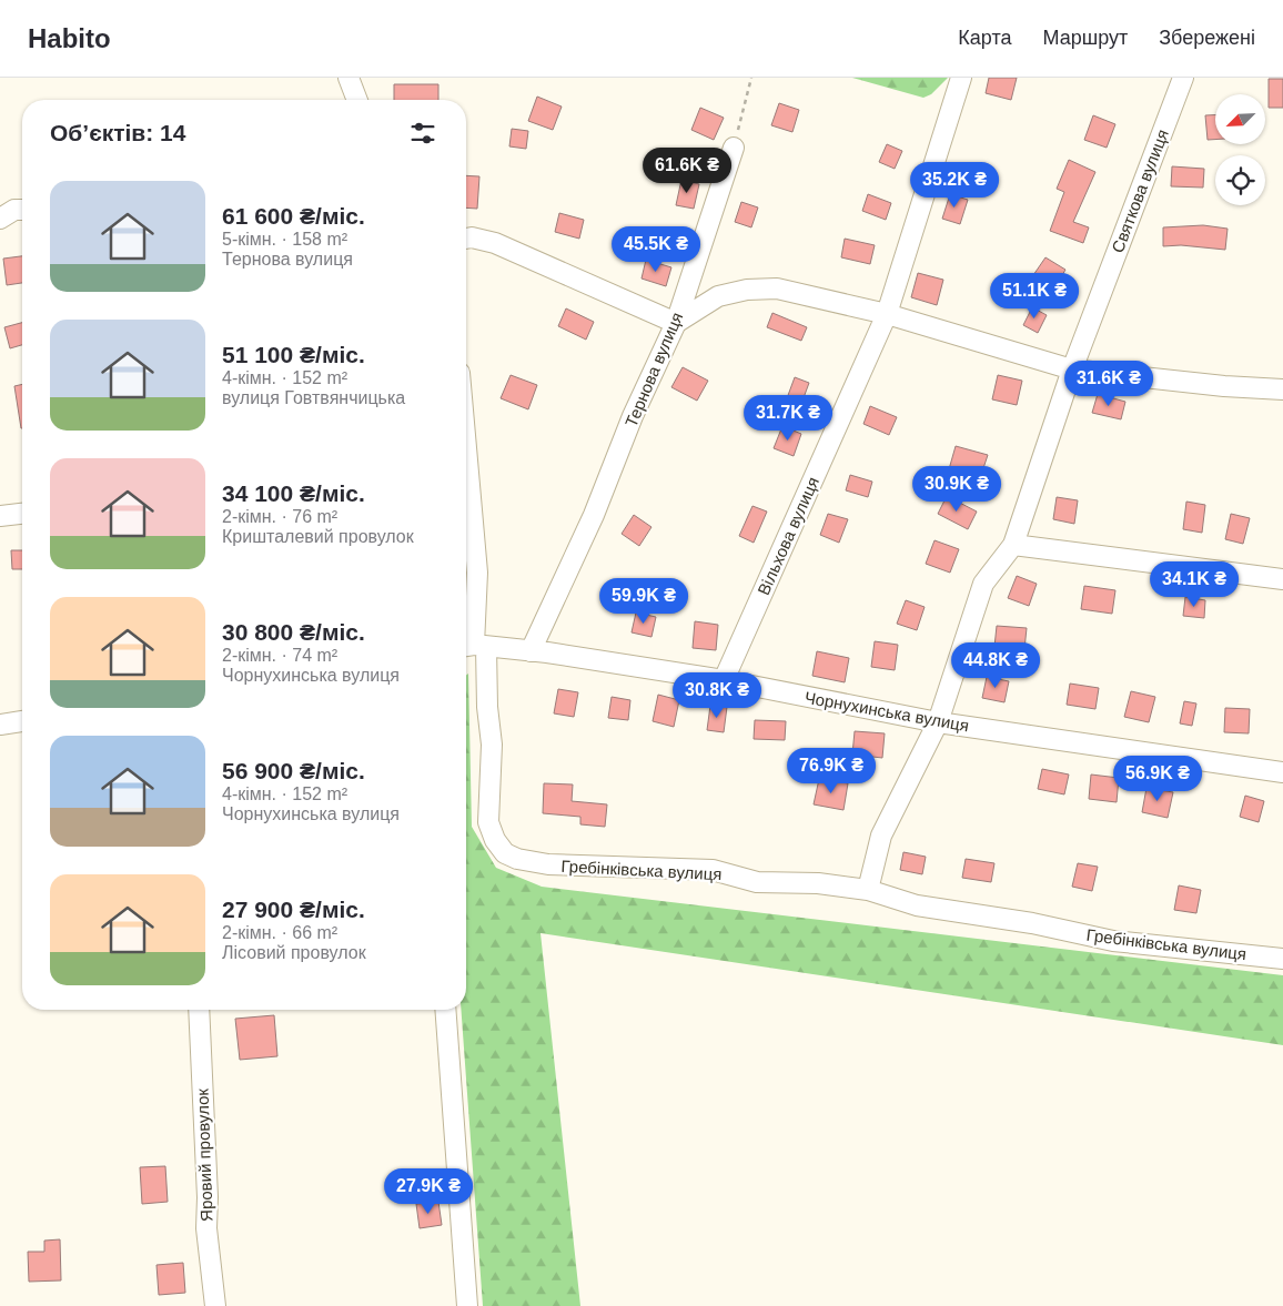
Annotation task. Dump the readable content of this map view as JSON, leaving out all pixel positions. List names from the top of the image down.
{
  "streets": {
    "street": [
      "Святкова вулиця",
      "Тернова вулиця",
      "Вільхова вулиця",
      "Чорнухинська вулиця",
      "Гребінківська вулиця",
      "Яровий провулок"
    ]
  },
  "crossings": [
    ["Святкова вулиця", "Чорнухинська вулиця"],
    ["Святкова вулиця", "Гребінківська вулиця"],
    ["Тернова вулиця", "Чорнухинська вулиця"],
    ["Вільхова вулиця", "Чорнухинська вулиця"],
    ["Чорнухинська вулиця", "Гребінківська вулиця"]
  ],
  "north": "bottom left",
  "page": {
    "header": "Habito",
    "nav": ["Карта", "Маршрут", "Збережені"],
    "heading": "Об’єктів: 14",
    "price": [
      "61.6K ₴",
      "35.2K ₴",
      "45.5K ₴",
      "51.1K ₴",
      "31.6K ₴",
      "31.7K ₴",
      "30.9K ₴",
      "34.1K ₴",
      "59.9K ₴",
      "44.8K ₴",
      "30.8K ₴",
      "76.9K ₴",
      "56.9K ₴",
      "27.9K ₴"
    ],
    "list": [
      {
        "name": "61 600 ₴/міс.",
        "note": "5-кімн. · 158 m² · Тернова вулиця"
      },
      {
        "name": "51 100 ₴/міс.",
        "note": "4-кімн. · 152 m² · вулиця Говтвянчицька"
      },
      {
        "name": "34 100 ₴/міс.",
        "note": "2-кімн. · 76 m² · Кришталевий провулок"
      },
      {
        "name": "30 800 ₴/міс.",
        "note": "2-кімн. · 74 m² · Чорнухинська вулиця"
      },
      {
        "name": "56 900 ₴/міс.",
        "note": "4-кімн. · 152 m² · Чорнухинська вулиця"
      },
      {
        "name": "27 900 ₴/міс.",
        "note": "2-кімн. · 66 m² · Лісовий провулок"
      }
    ]
  }
}
